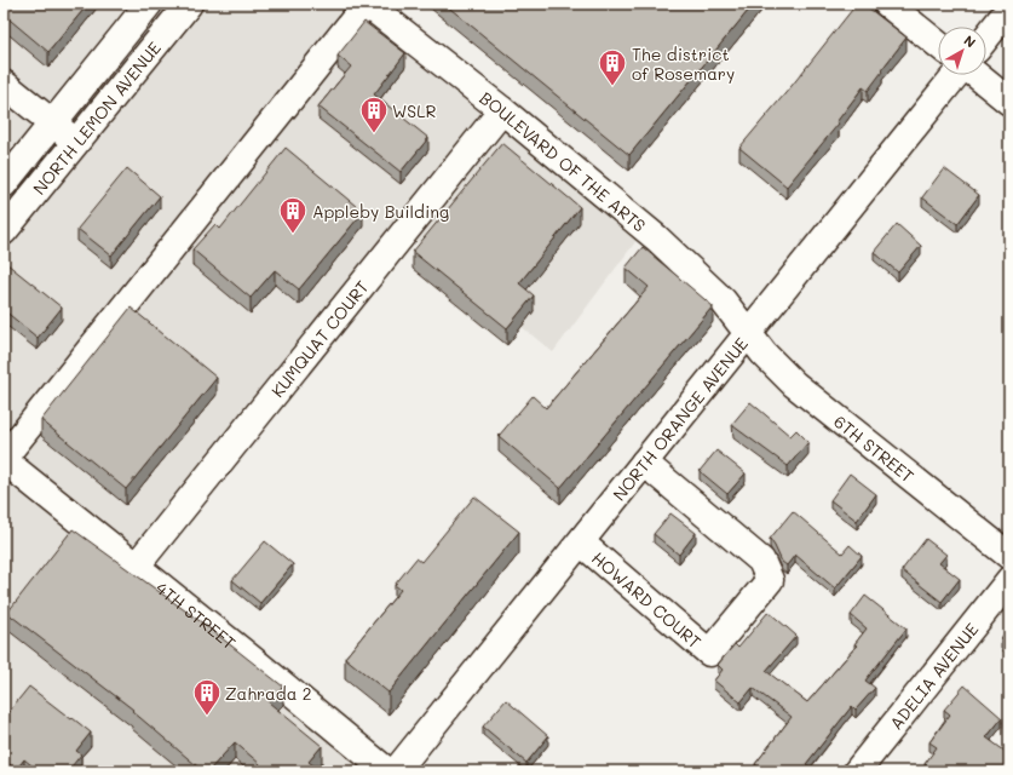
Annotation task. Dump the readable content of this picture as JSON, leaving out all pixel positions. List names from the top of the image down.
{
  "streets": {
    "street": [
      "NORTH LEMON AVENUE",
      "BOULEVARD OF THE ARTS",
      "KUMQUAT COURT",
      "NORTH ORANGE AVENUE",
      "6TH STREET",
      "HOWARD COURT",
      "4TH STREET",
      "ADELIA AVENUE"
    ]
  },
  "crossings": [
    ["BOULEVARD OF THE ARTS", "KUMQUAT COURT"],
    ["BOULEVARD OF THE ARTS", "NORTH ORANGE AVENUE"],
    ["BOULEVARD OF THE ARTS", "6TH STREET"],
    ["KUMQUAT COURT", "4TH STREET"],
    ["NORTH ORANGE AVENUE", "6TH STREET"],
    ["NORTH ORANGE AVENUE", "HOWARD COURT"]
  ],
  "places": {
    "building": [
      "The district of Rosemary",
      "WSLR",
      "Appleby Building",
      "Zahrada 2"
    ]
  },
  "north": "top right"
}
